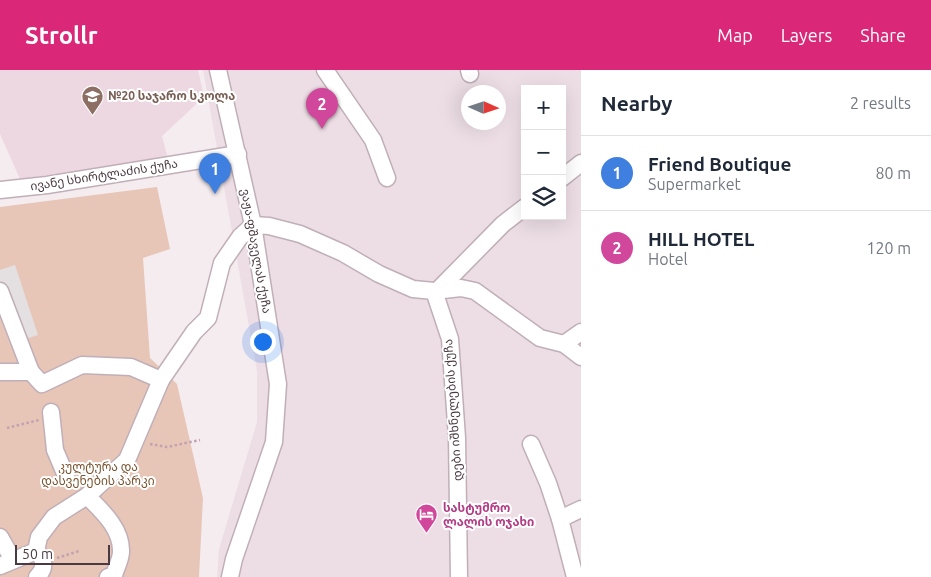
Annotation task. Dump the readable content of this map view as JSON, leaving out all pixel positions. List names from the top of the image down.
{
  "streets": {
    "street": ["ივანე სხირტლაძის ქუჩა", "ვაჟა-ფშაველას ქუჩა", "დები იშხნელების ქუჩა"]
  },
  "crossings": [
    ["ივანე სხირტლაძის ქუჩა", "ვაჟა-ფშაველას ქუჩა"]
  ],
  "parks": ["კულტურა და დასვენების პარკი"],
  "places": {
    "school or university": ["№20 საჯარო სკოლა"],
    "hotel": ["სასტუმრო ლალის ოჯახი"]
  },
  "scale_bar": "50 m",
  "north": "right",
  "page": {
    "header": "Strollr",
    "nav": ["Map", "Layers", "Share"],
    "heading": ["Nearby", "2 results"],
    "map_buttons": ["+", "−"],
    "pins": ["2", "1"],
    "list": [
      {
        "mark": "1",
        "name": "Friend Boutique",
        "note": "Supermarket",
        "value": "80 m"
      },
      {
        "mark": "2",
        "name": "HILL HOTEL",
        "note": "Hotel",
        "value": "120 m"
      }
    ],
    "scale": "50 m"
  }
}
